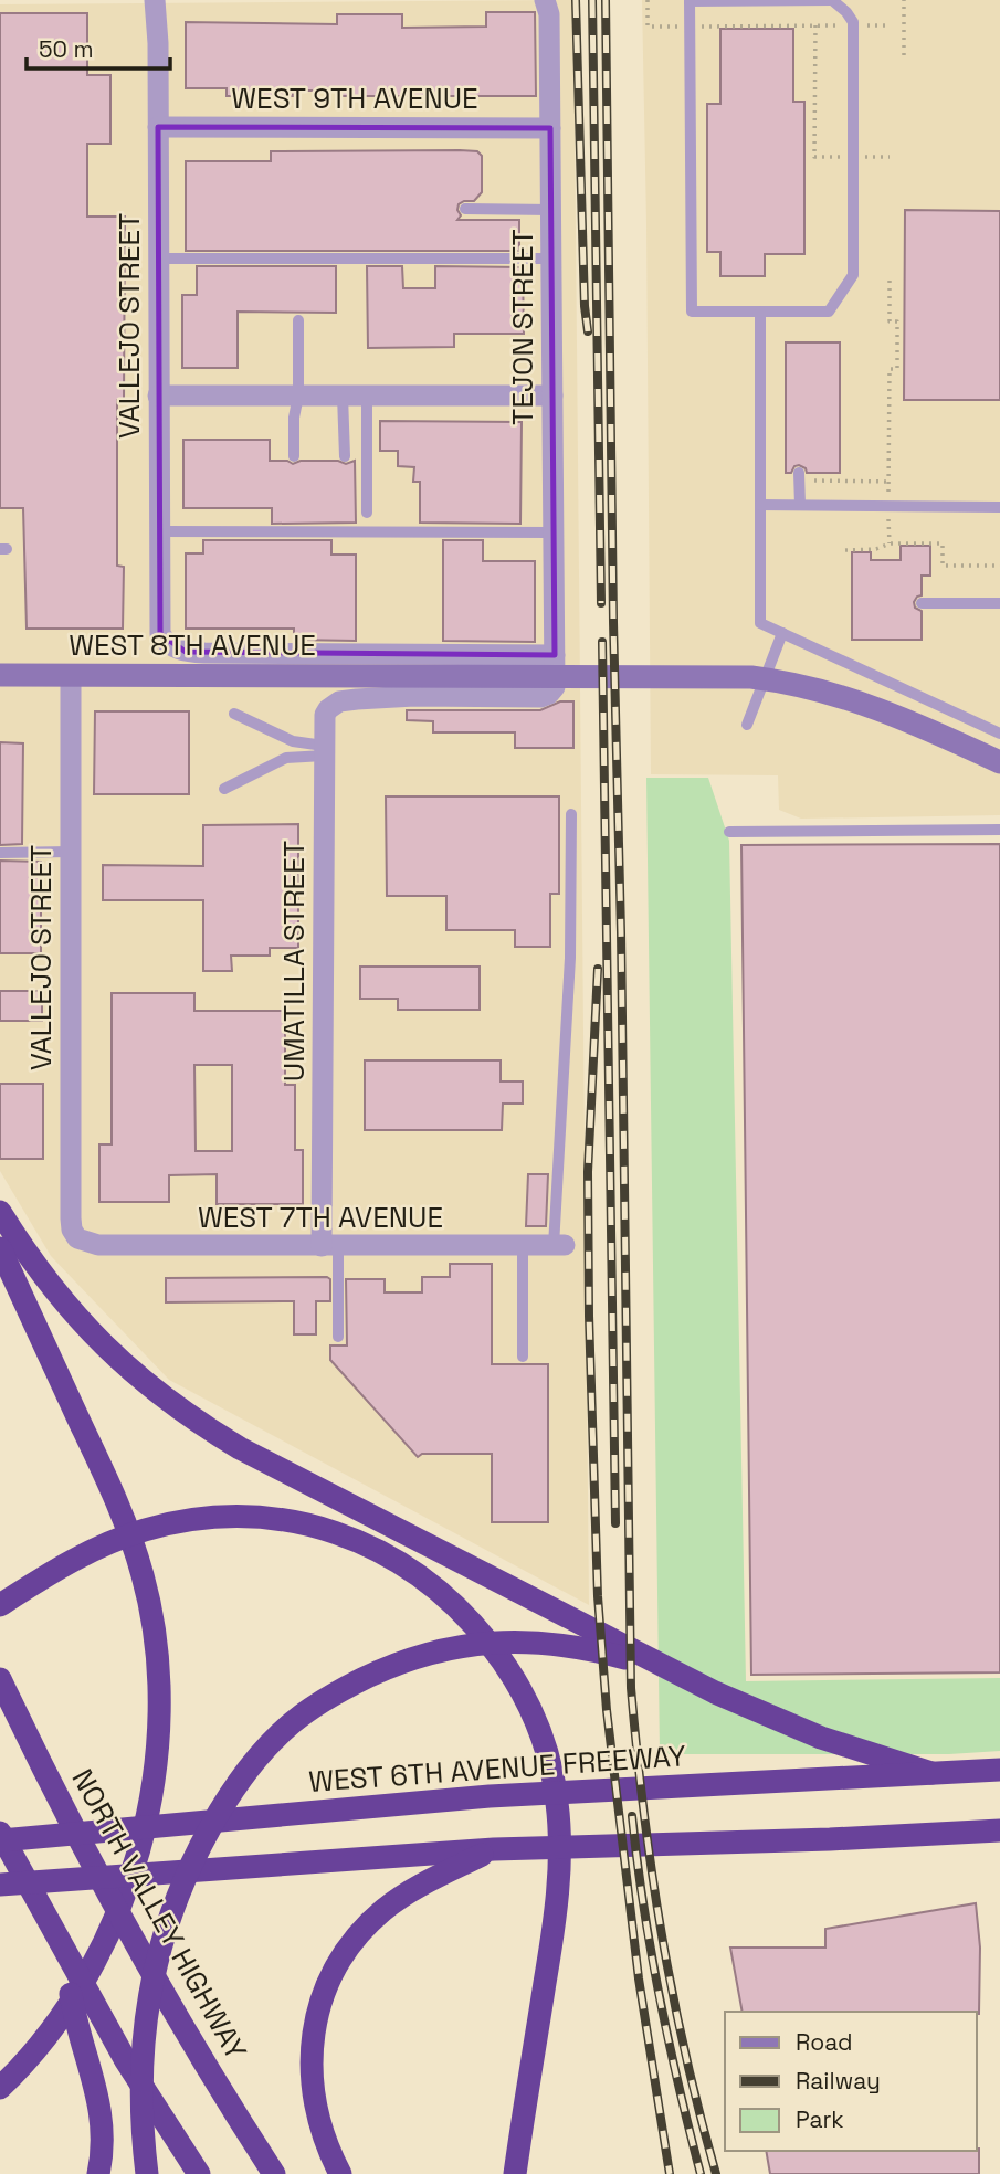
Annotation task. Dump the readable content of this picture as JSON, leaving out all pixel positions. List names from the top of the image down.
{
  "streets": {
    "highway": ["WEST 6TH AVENUE FREEWAY", "NORTH VALLEY HIGHWAY"],
    "main road": ["WEST 8TH AVENUE"],
    "street": [
      "WEST 9TH AVENUE",
      "VALLEJO STREET",
      "TEJON STREET",
      "UMATILLA STREET",
      "WEST 7TH AVENUE"
    ]
  },
  "crossings": [
    ["WEST 9TH AVENUE", "VALLEJO STREET"],
    ["WEST 9TH AVENUE", "TEJON STREET"],
    ["VALLEJO STREET", "WEST 8TH AVENUE"],
    ["VALLEJO STREET", "WEST 7TH AVENUE"],
    ["TEJON STREET", "WEST 8TH AVENUE"],
    ["TEJON STREET", "UMATILLA STREET"],
    ["UMATILLA STREET", "WEST 7TH AVENUE"]
  ],
  "legend": ["Road", "Railway", "Park"],
  "scale_bar": "50 m"
}
